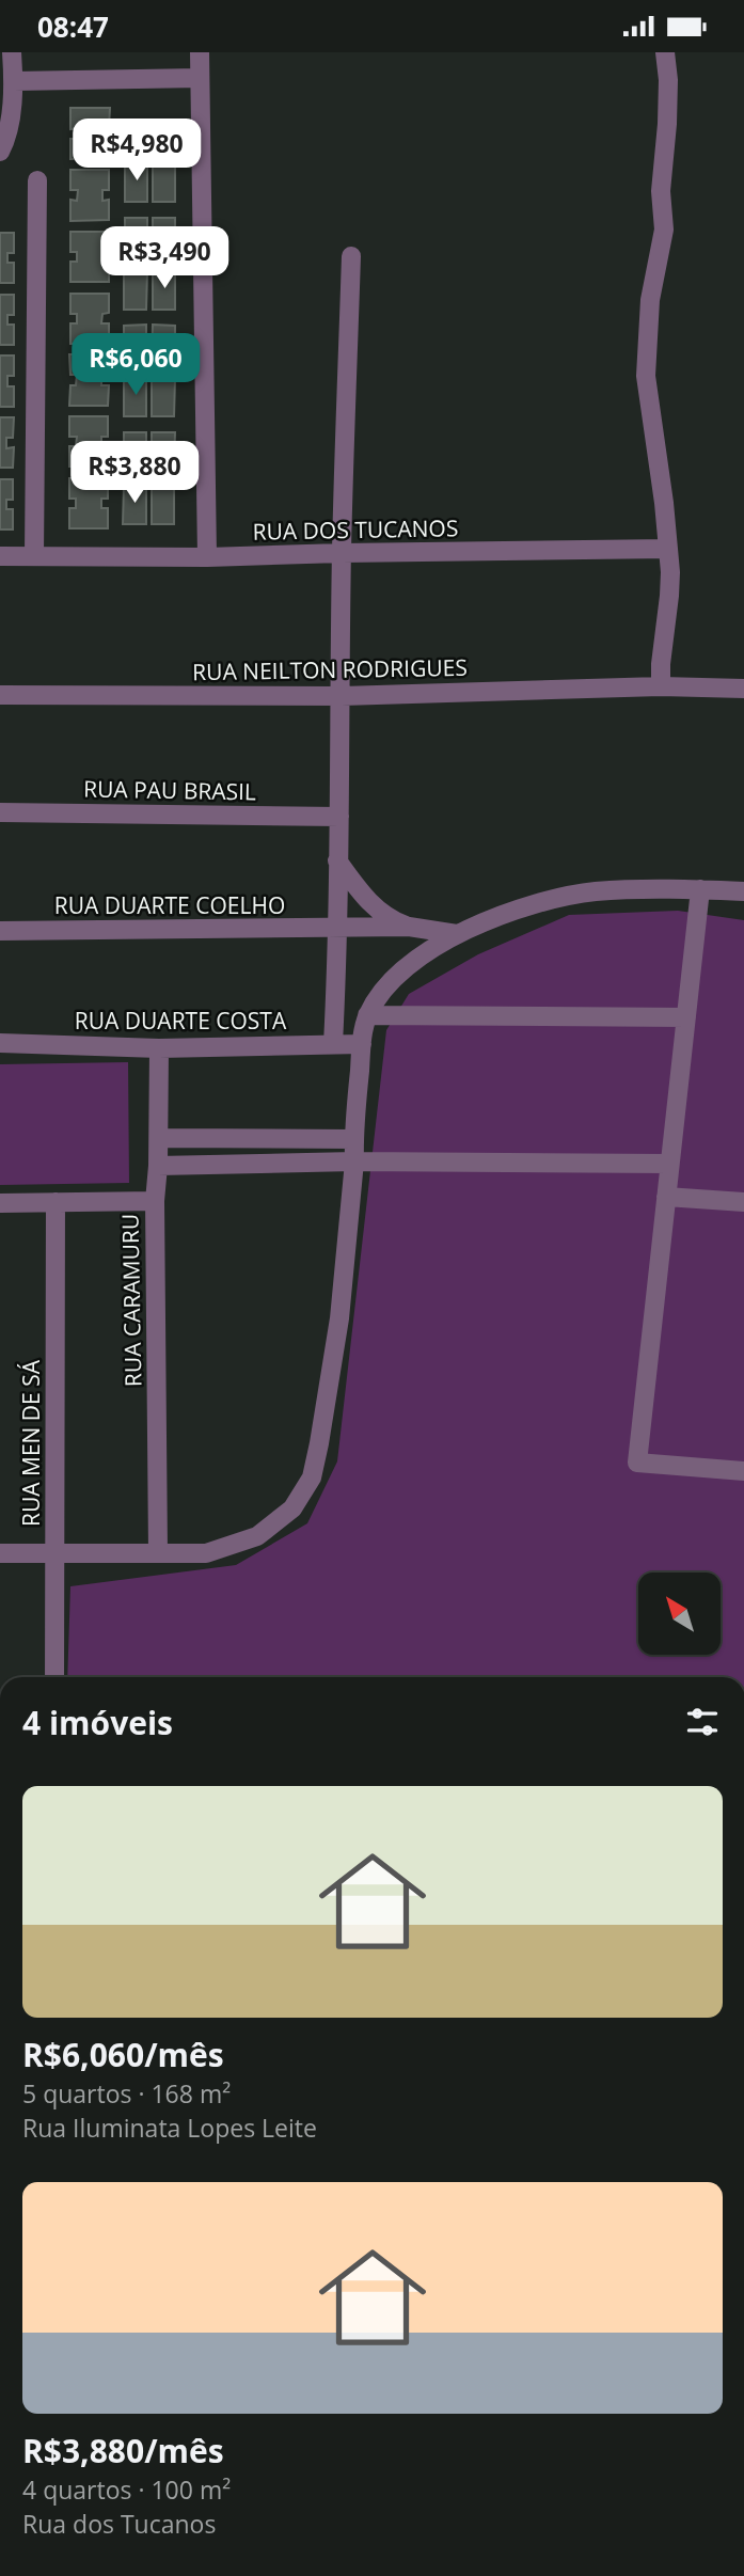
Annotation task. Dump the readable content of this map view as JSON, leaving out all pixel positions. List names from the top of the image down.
{
  "streets": {
    "street": [
      "RUA DOS TUCANOS",
      "RUA NEILTON RODRIGUES",
      "RUA PAU BRASIL",
      "RUA DUARTE COELHO",
      "RUA DUARTE COSTA",
      "RUA CARAMURU",
      "RUA MEN DE SÁ"
    ]
  },
  "crossings": [
    ["RUA DUARTE COSTA", "RUA CARAMURU"]
  ],
  "north": "top left",
  "page": {
    "status": "08:47",
    "price": [
      "R$4,980",
      "R$3,490",
      "R$6,060",
      "R$3,880"
    ],
    "heading": "4 imóveis",
    "list": [
      {
        "name": "R$6,060/mês",
        "note": "5 quartos · 168 m² · Rua Iluminata Lopes Leite"
      },
      {
        "name": "R$3,880/mês",
        "note": "4 quartos · 100 m² · Rua dos Tucanos"
      }
    ]
  }
}
